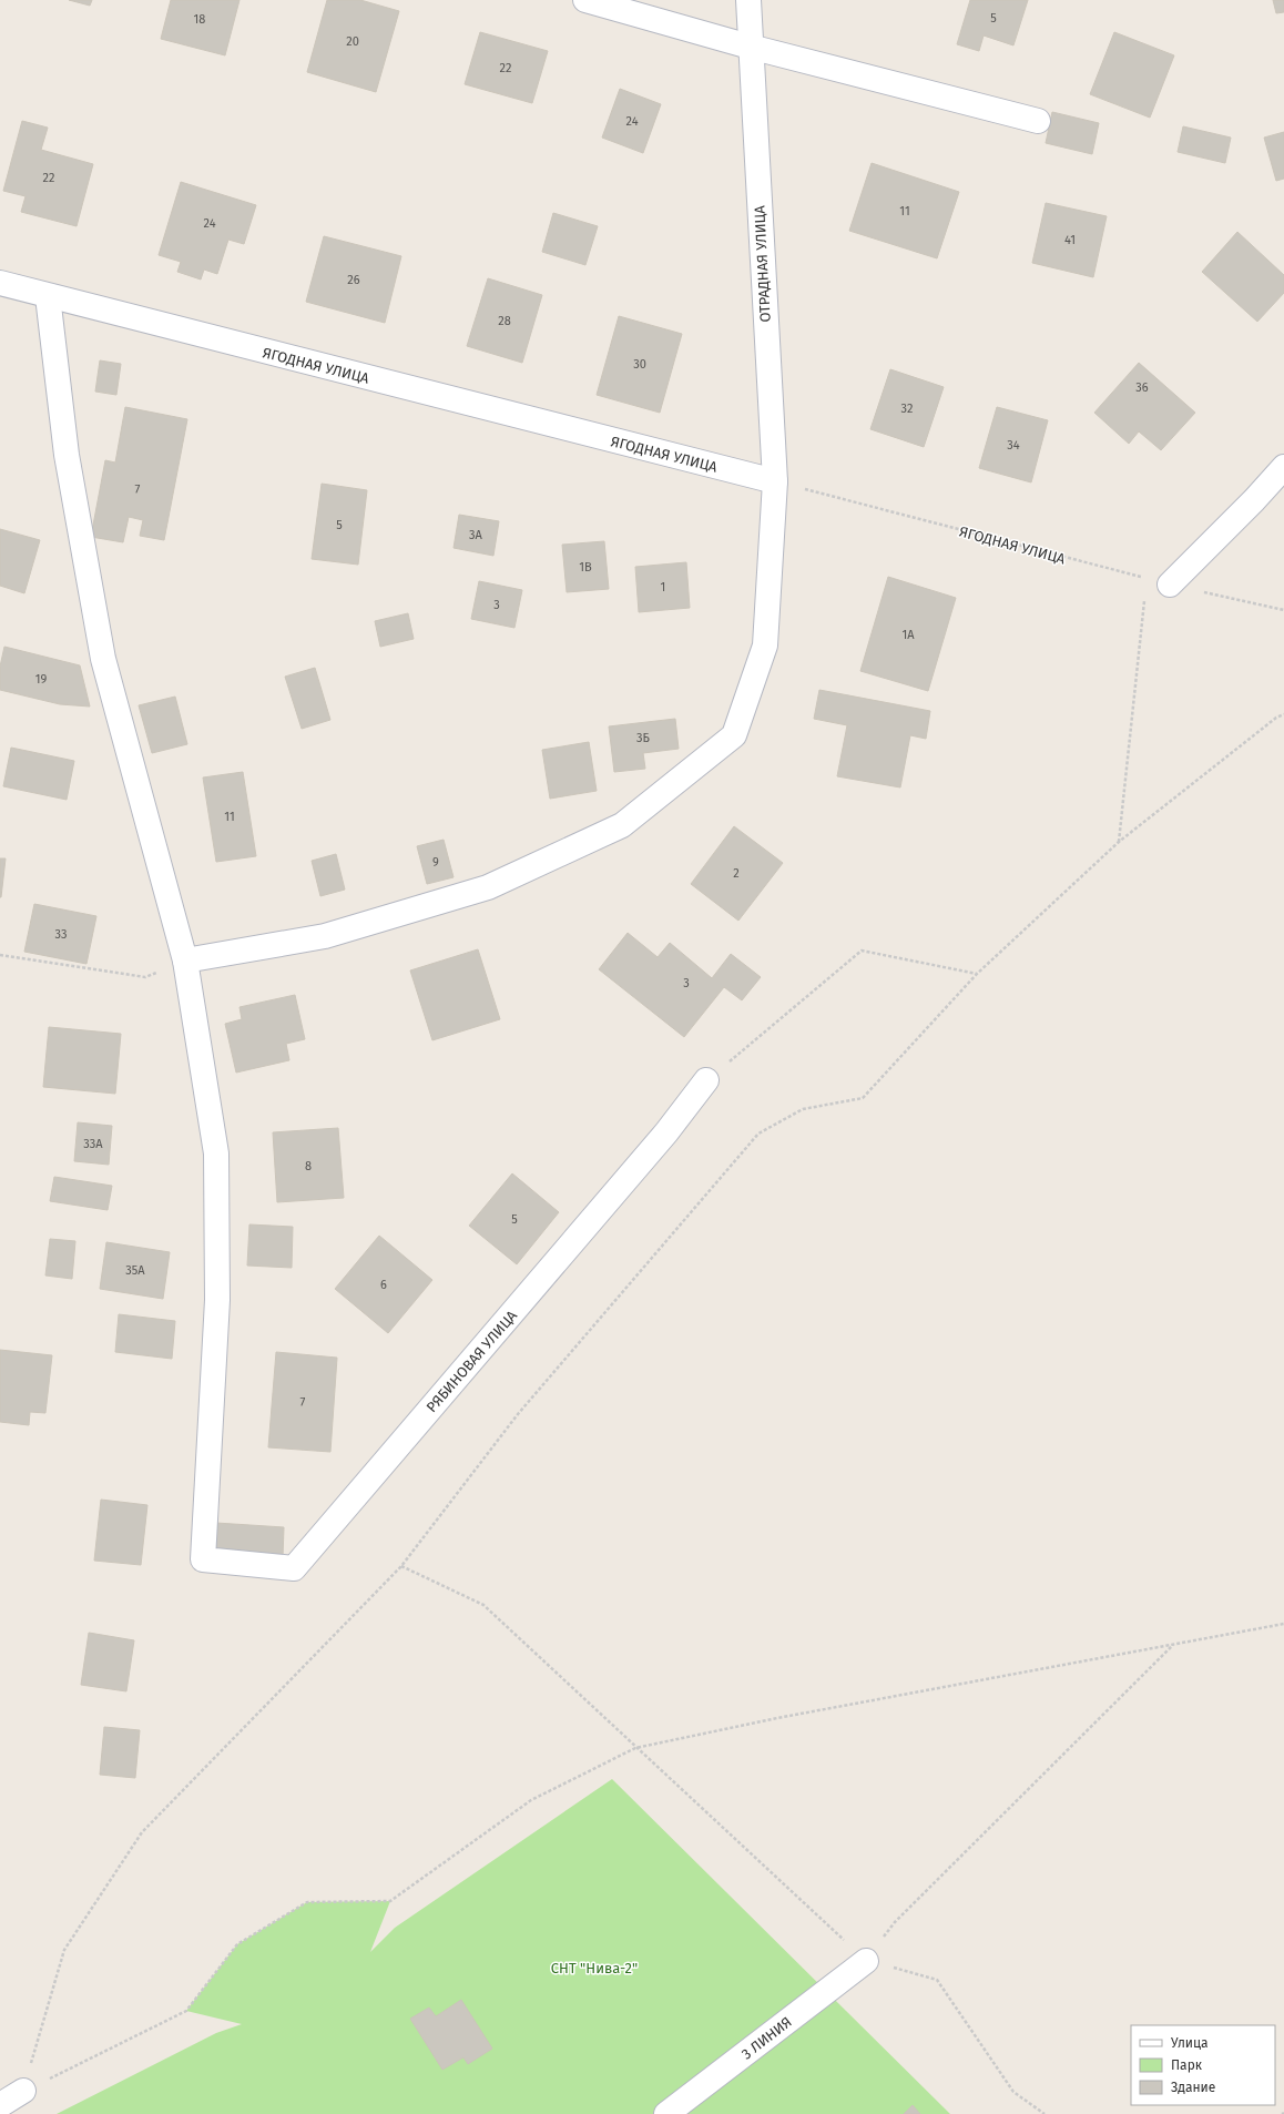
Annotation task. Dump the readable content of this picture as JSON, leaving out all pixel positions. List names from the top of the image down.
{
  "streets": {
    "street": [
      "ОТРАДНАЯ УЛИЦА",
      "ЯГОДНАЯ УЛИЦА",
      "РЯБИНОВАЯ УЛИЦА",
      "3 ЛИНИЯ"
    ]
  },
  "crossings": [
    ["ОТРАДНАЯ УЛИЦА", "ЯГОДНАЯ УЛИЦА"],
    ["ОТРАДНАЯ УЛИЦА", "РЯБИНОВАЯ УЛИЦА"]
  ],
  "parks": ["СНТ \"Нива-2\""],
  "house_numbers": [
    "5",
    "18",
    "20",
    "22",
    "24",
    "22",
    "11",
    "24",
    "41",
    "26",
    "28",
    "30",
    "36",
    "32",
    "34",
    "7",
    "5",
    "3А",
    "1В",
    "1",
    "3",
    "1А",
    "19",
    "3Б",
    "11",
    "9",
    "2",
    "33",
    "3",
    "33А",
    "8",
    "5",
    "35А",
    "6",
    "7"
  ],
  "legend": ["Улица", "Парк", "Здание"]
}
